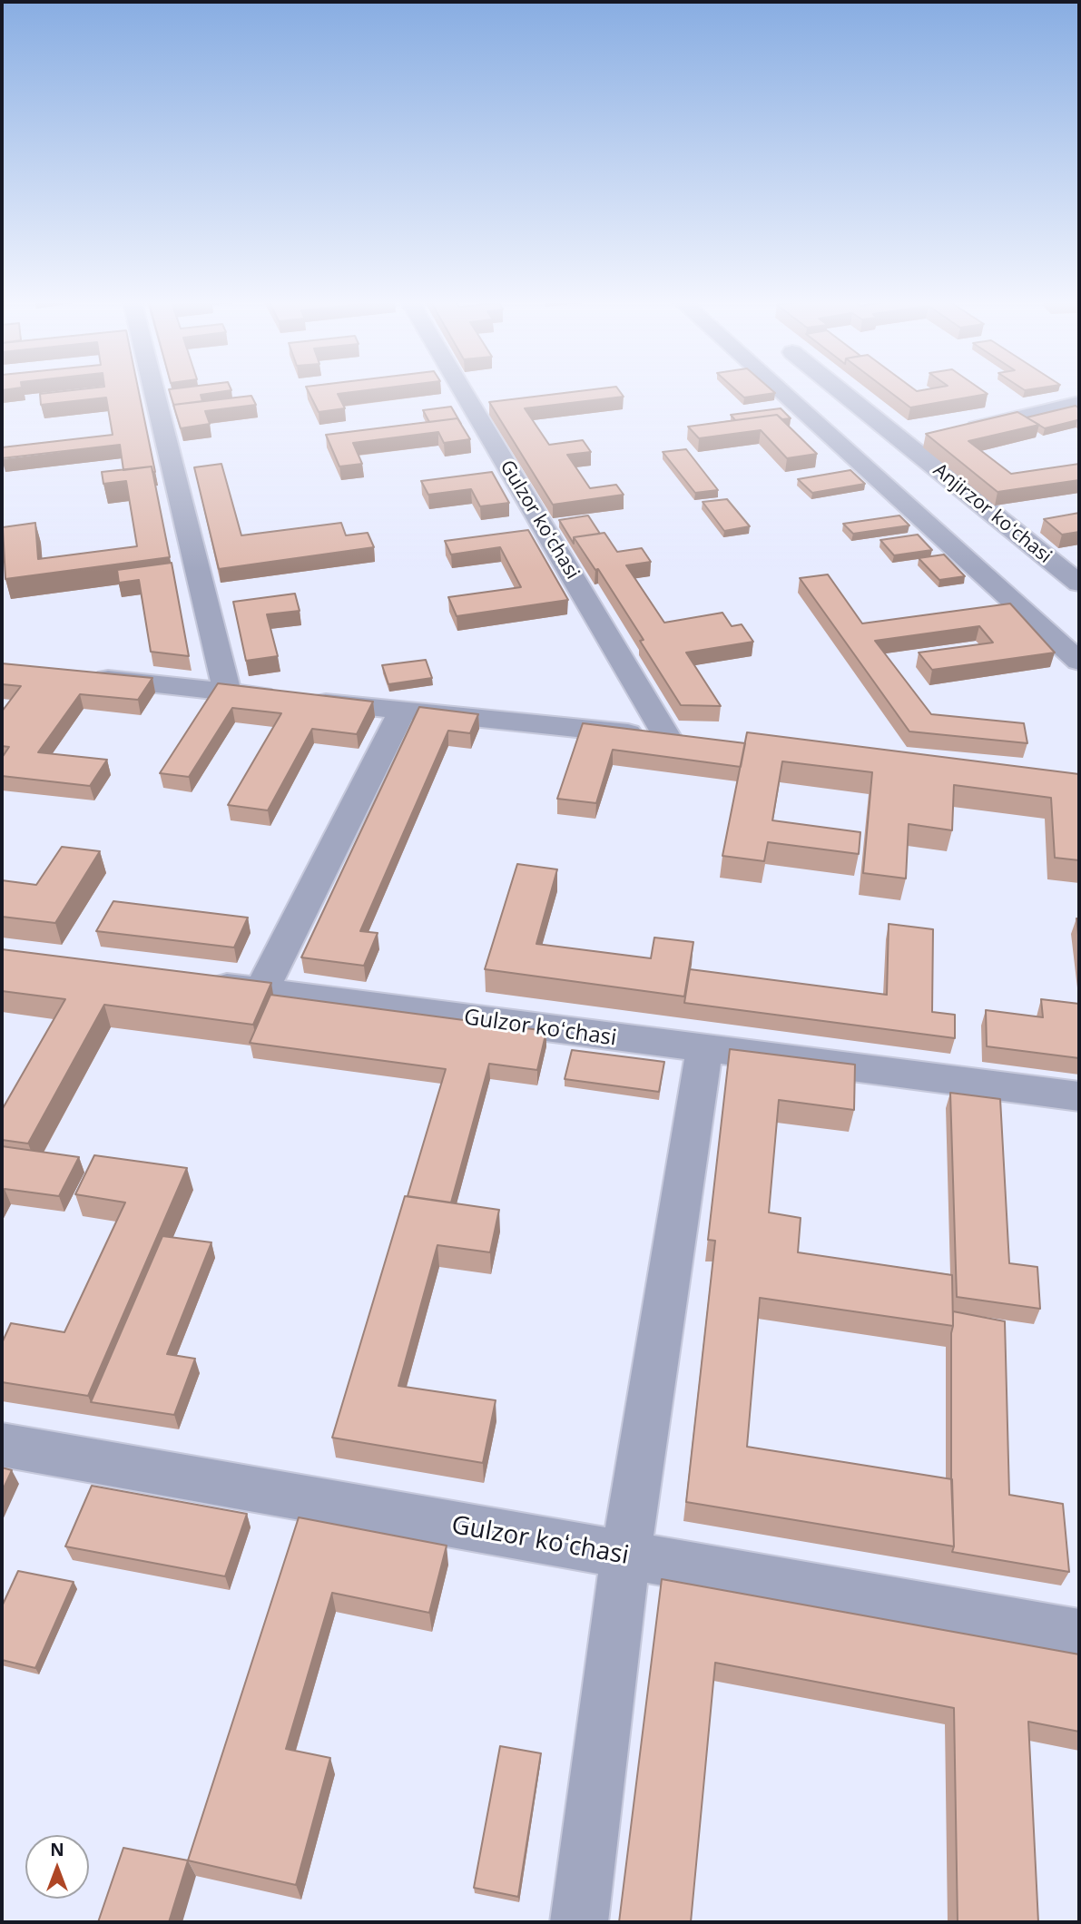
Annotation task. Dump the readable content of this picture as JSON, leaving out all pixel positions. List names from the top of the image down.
{
  "streets": {
    "street": ["Anjirzor koʻchasi", "Gulzor koʻchasi"]
  },
  "north": "top"
}
